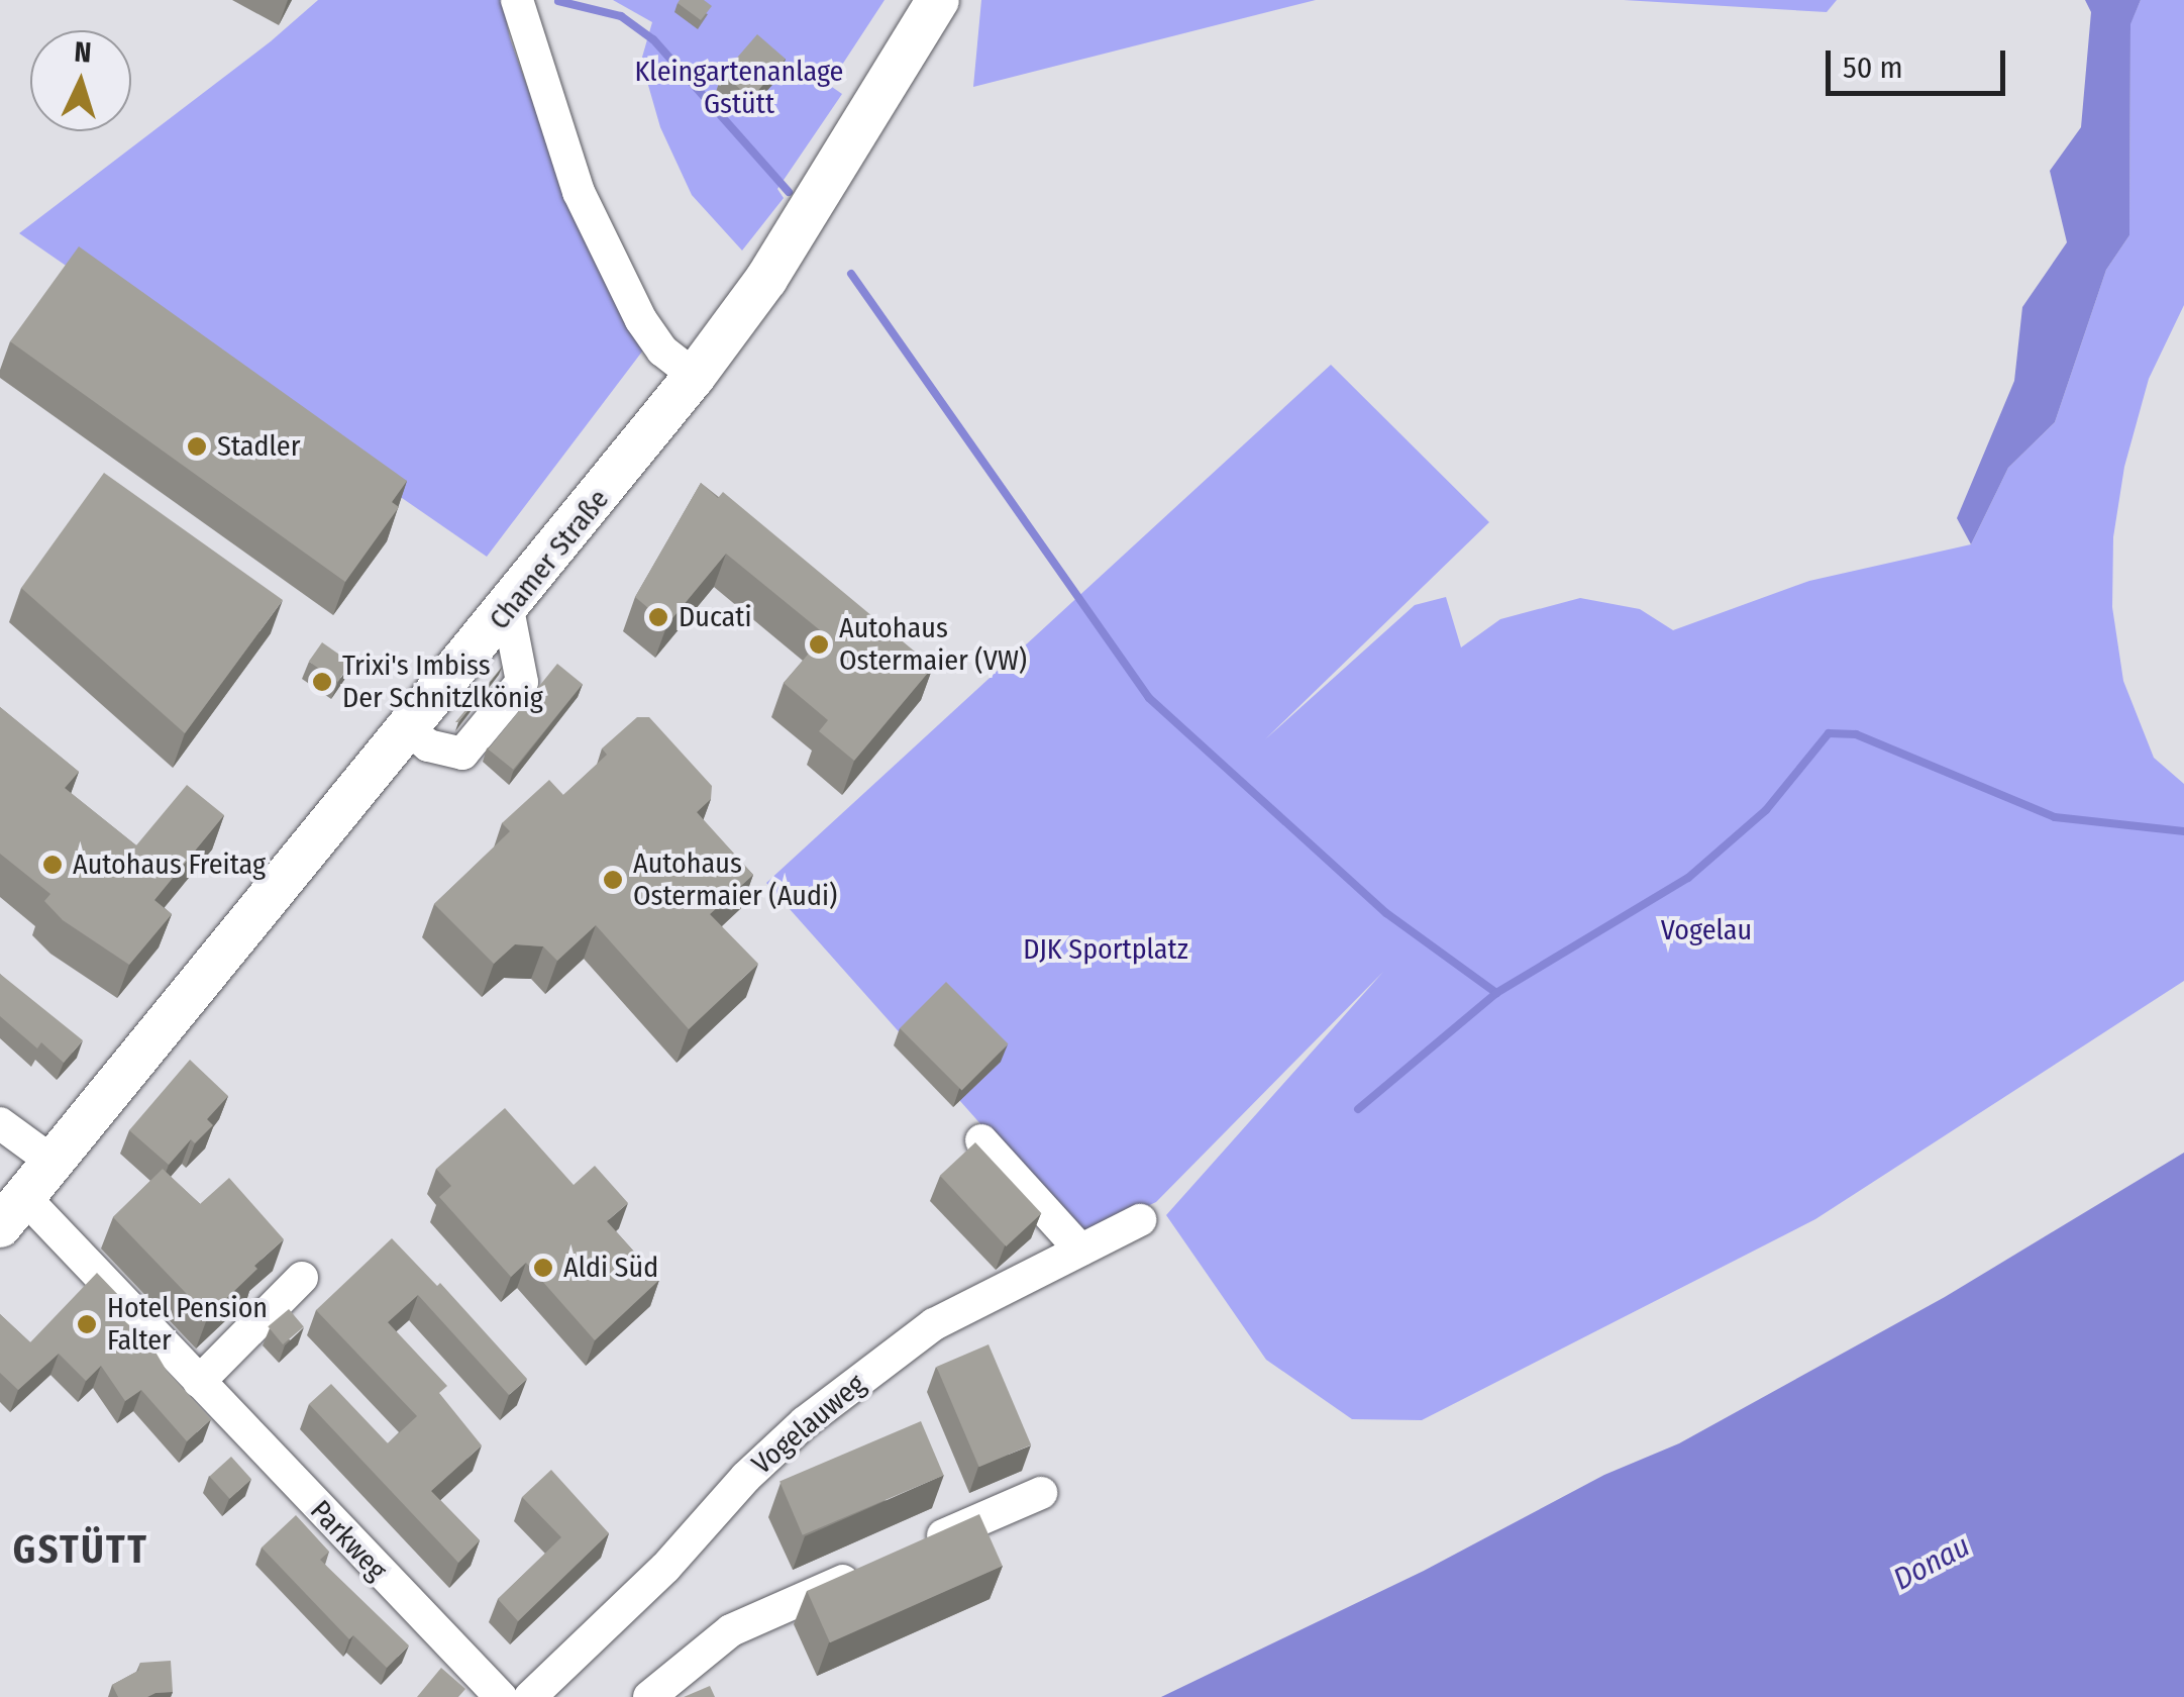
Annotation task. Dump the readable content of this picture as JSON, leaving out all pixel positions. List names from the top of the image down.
{
  "streets": {
    "main road": ["Chamer Straße"],
    "street": ["Vogelauweg", "Parkweg"]
  },
  "crossings": [
    ["Chamer Straße", "Parkweg"]
  ],
  "districts": ["GSTÜTT"],
  "water": ["Donau"],
  "parks": ["Kleingartenanlage Gstütt", "Vogelau", "DJK Sportplatz"],
  "places": [
    "Stadler",
    "Ducati",
    "Autohaus Ostermaier (VW)",
    "Trixi's Imbiss Der Schnitzlkönig",
    "Autohaus Freitag",
    "Autohaus Ostermaier (Audi)",
    "Aldi Süd",
    "Hotel Pension Falter"
  ],
  "scale_bar": "50 m",
  "north": "top"
}
